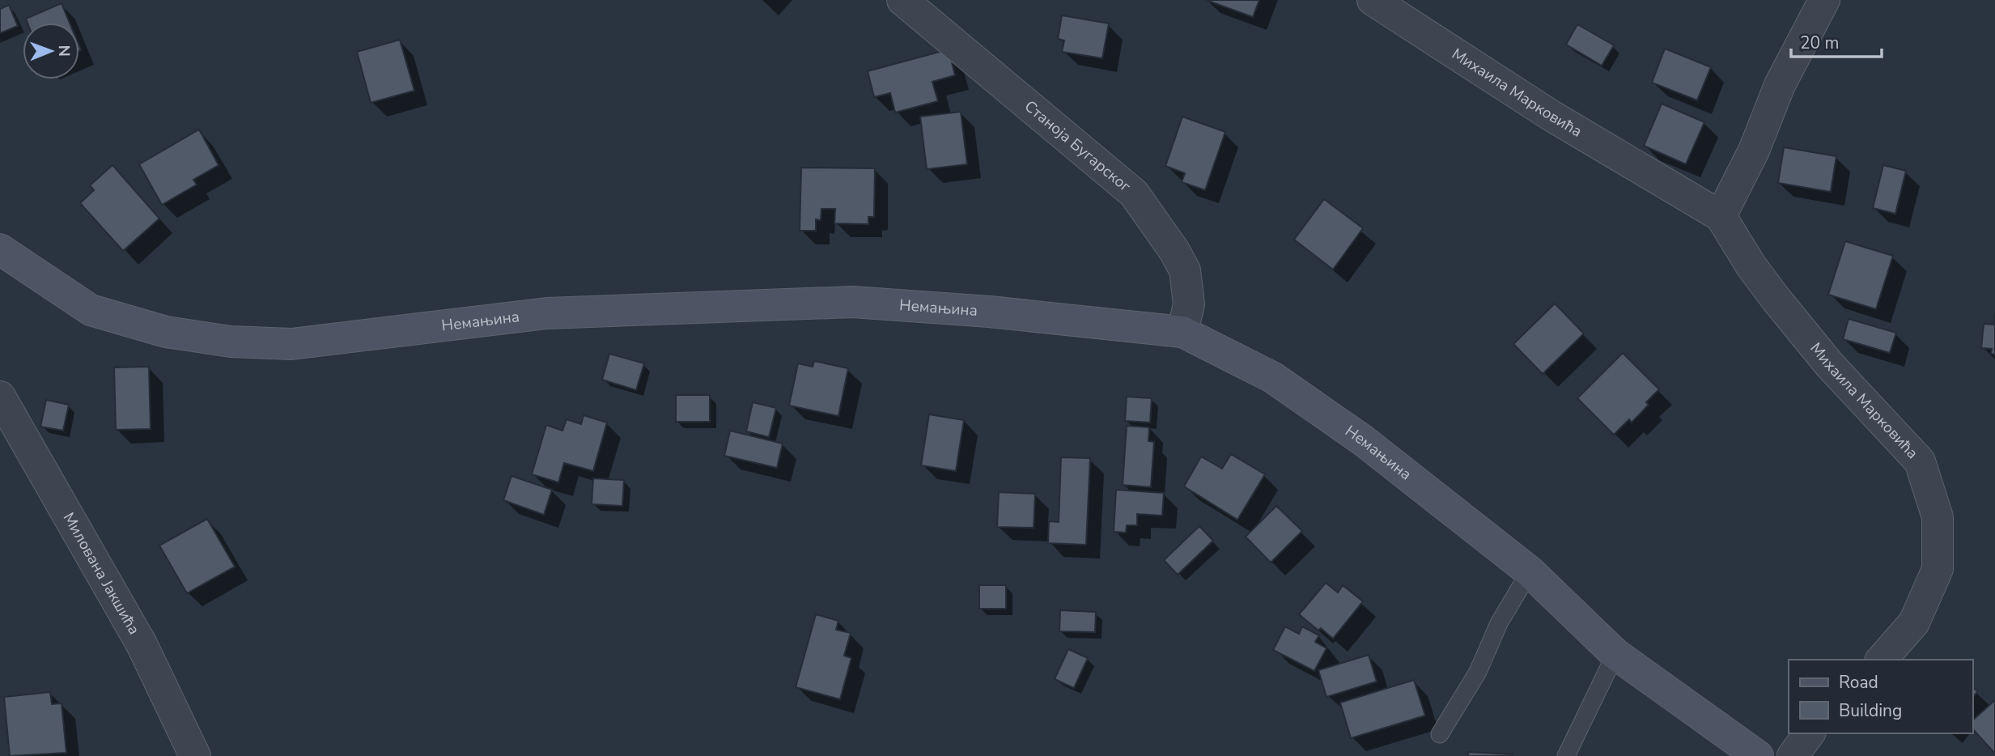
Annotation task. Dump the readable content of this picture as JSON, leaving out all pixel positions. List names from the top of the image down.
{
  "streets": {
    "street": [
      "Михаила Марковића",
      "Станоја Бугарског",
      "Немањина",
      "Милована Јакшића"
    ]
  },
  "crossings": [
    ["Станоја Бугарског", "Немањина"]
  ],
  "legend": ["Road", "Building"],
  "scale_bar": "20 m",
  "north": "right"
}
